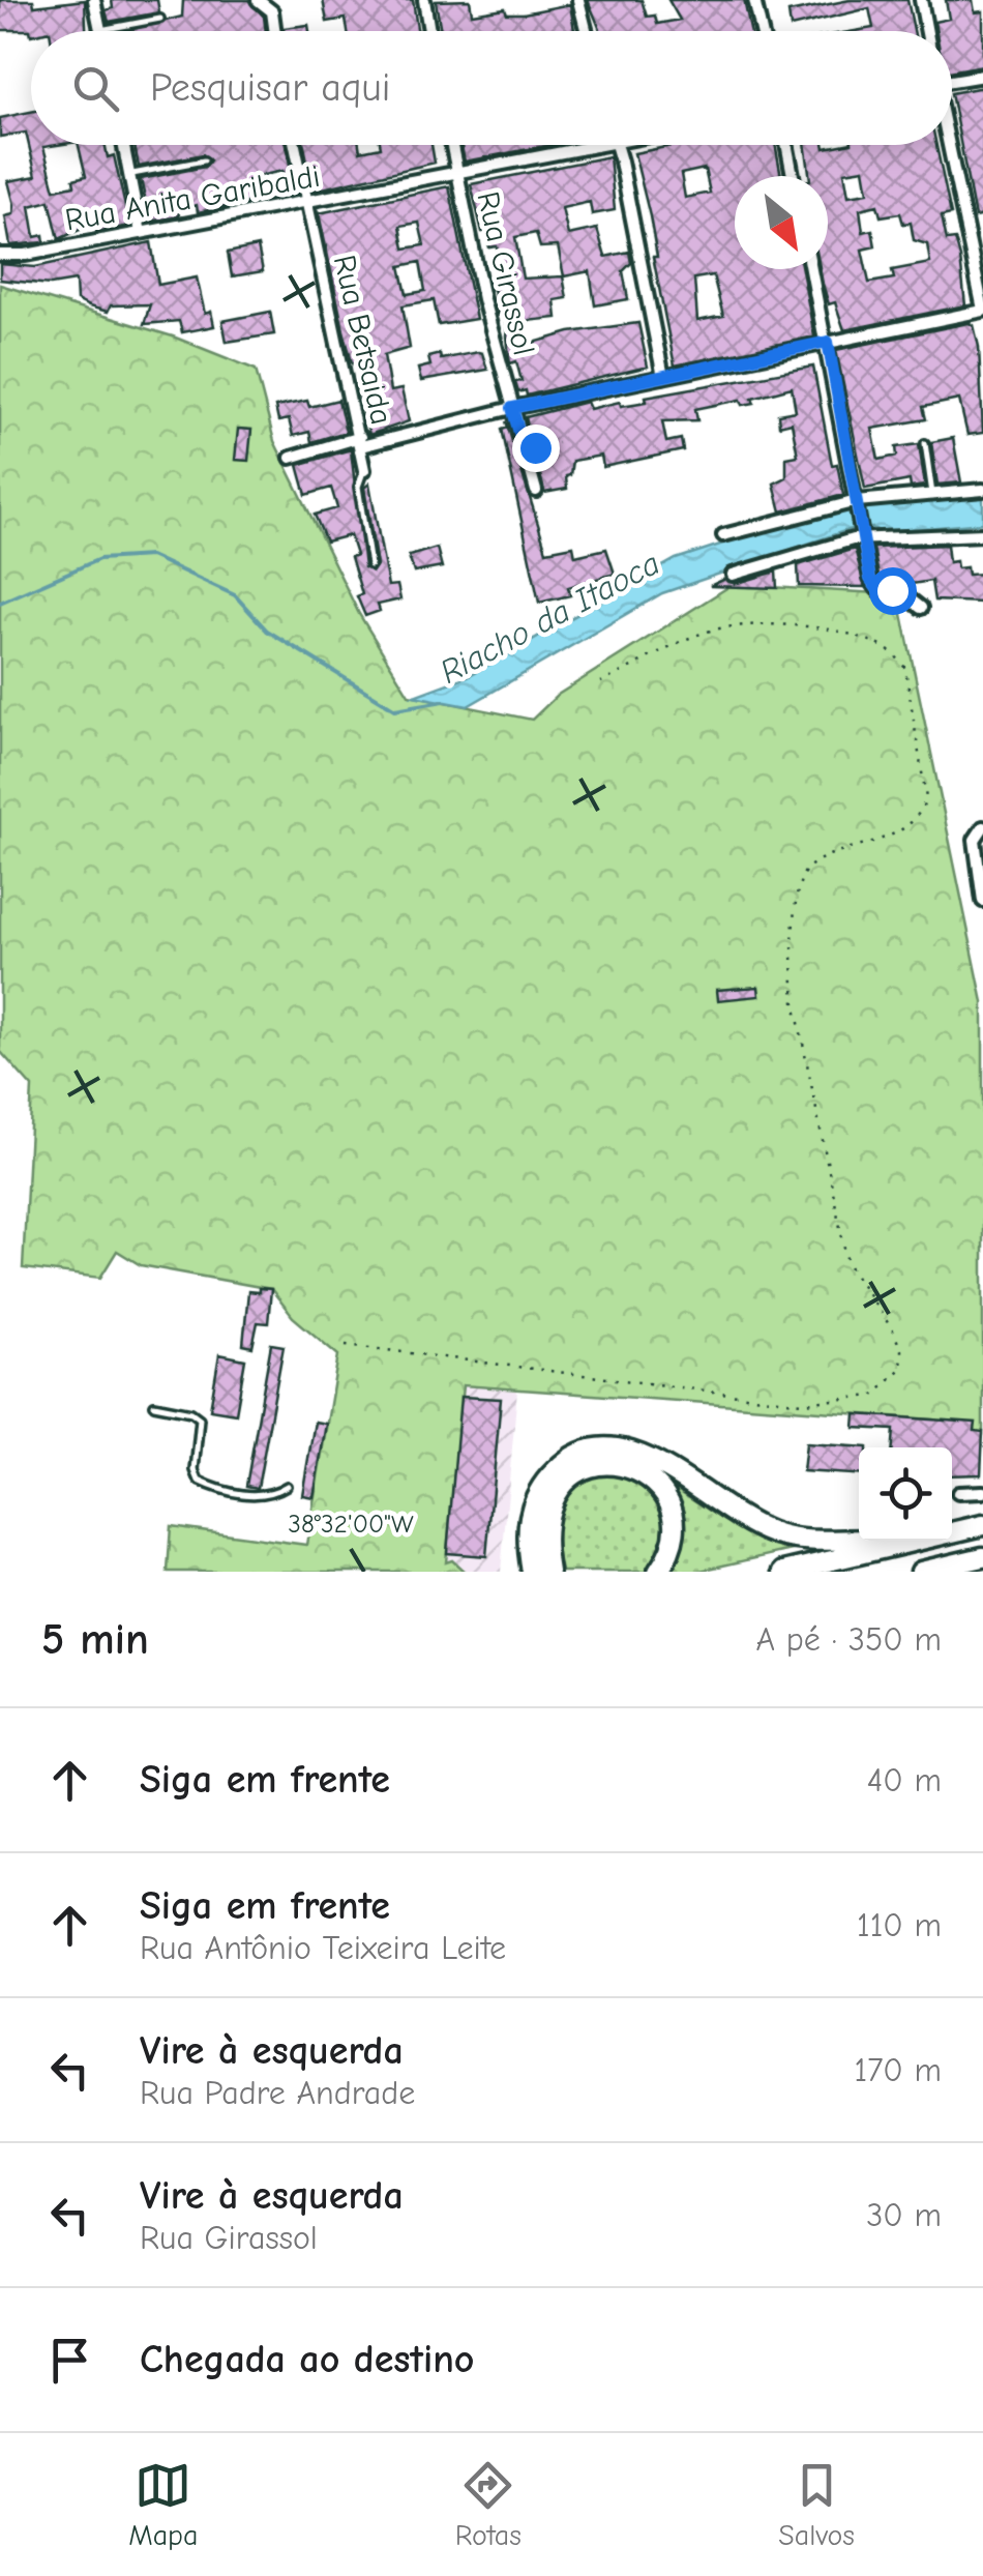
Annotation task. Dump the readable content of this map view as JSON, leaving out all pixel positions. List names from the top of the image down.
{
  "streets": {
    "street": ["Rua Anita Garibaldi", "Rua Girassol", "Rua Betsaida"]
  },
  "crossings": [
    ["Rua Anita Garibaldi", "Rua Girassol"],
    ["Rua Anita Garibaldi", "Rua Betsaida"]
  ],
  "water": ["Riacho da Itaoca"],
  "north": "bottom right",
  "page": {
    "search": "Pesquisar aqui",
    "heading": ["5 min", "A pé · 350 m"],
    "list": [
      ["Siga em frente", "40 m"],
      ["Siga em frente", "Rua Antônio Teixeira Leite", "110 m"],
      ["Vire à esquerda", "Rua Padre Andrade", "170 m"],
      ["Vire à esquerda", "Rua Girassol", "30 m"],
      "Chegada ao destino"
    ],
    "nav": ["Mapa", "Rotas", "Salvos"]
  },
  "coordinates": ["38°32'00\"W"]
}
